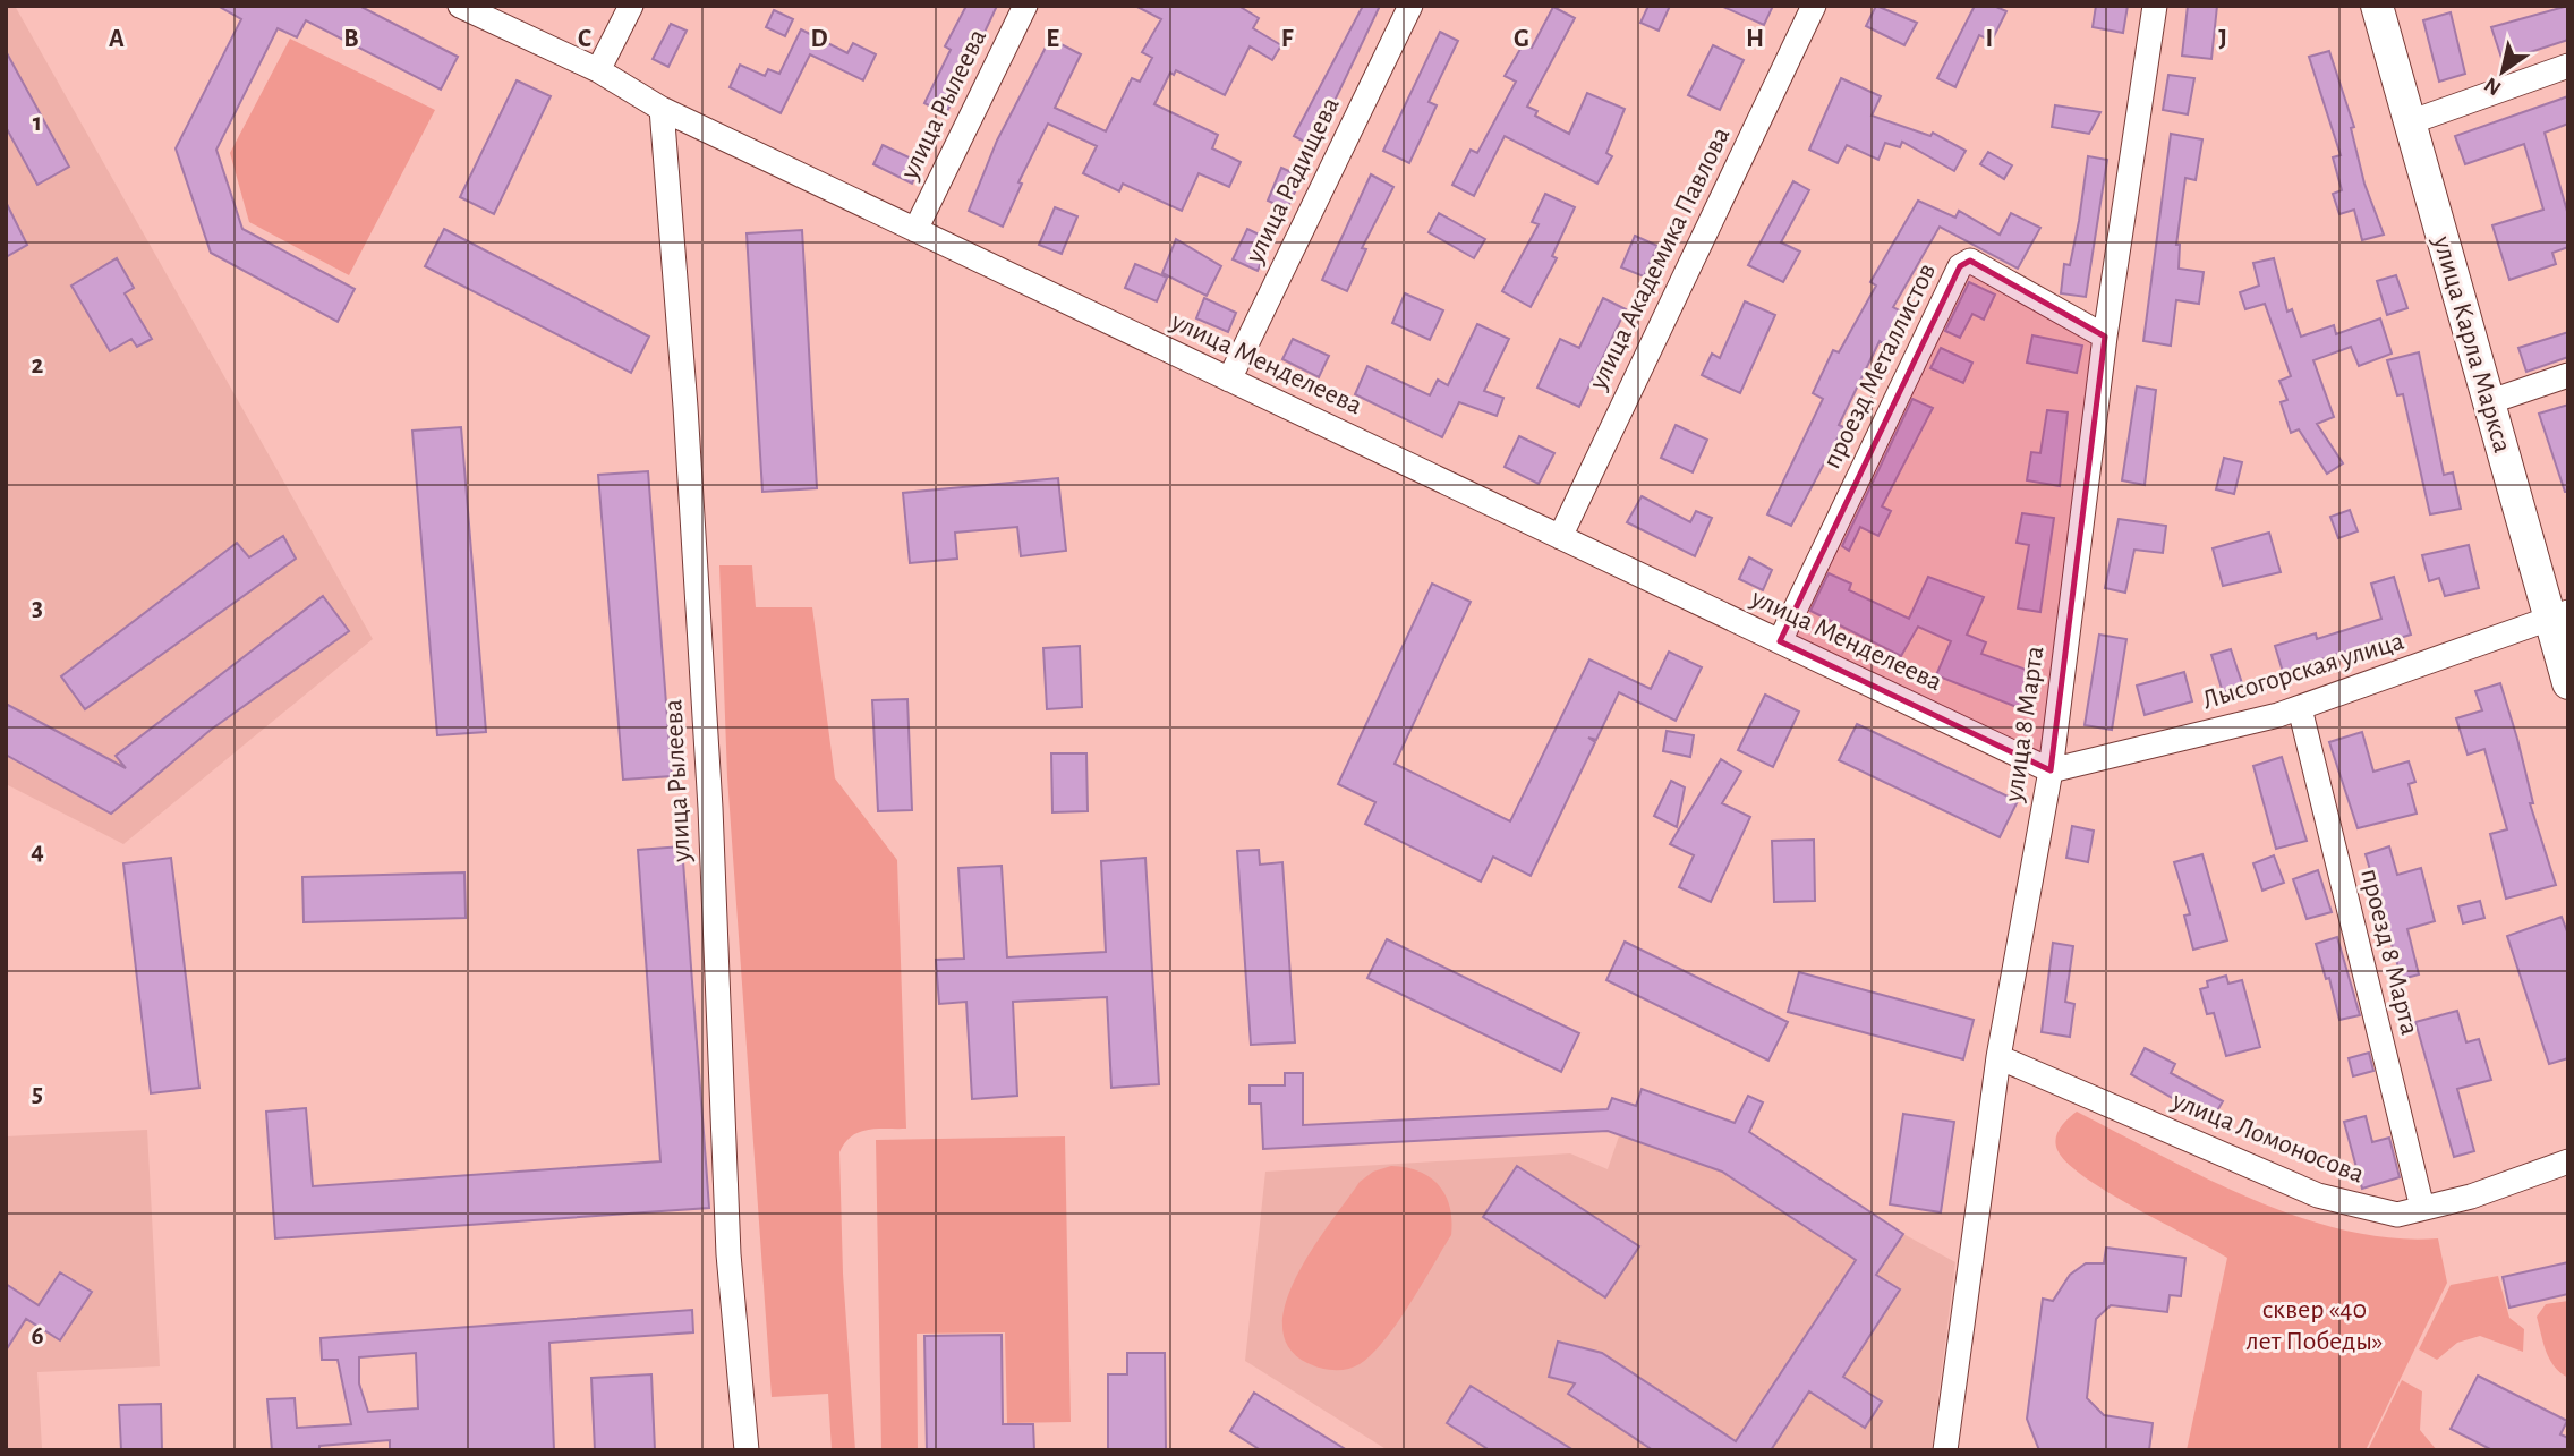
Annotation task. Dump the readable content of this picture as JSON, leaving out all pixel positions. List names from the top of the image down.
{
  "streets": {
    "main road": ["улица Карла Маркса"],
    "street": [
      "улица Рылеева",
      "улица Радищева",
      "улица Академика Павлова",
      "улица Менделеева",
      "проезд Металлистов",
      "Лысогорская улица",
      "улица 8 Марта",
      "проезд 8 Марта",
      "улица Ломоносова"
    ]
  },
  "crossings": [
    ["улица Рылеева", "улица Менделеева"],
    ["улица Радищева", "улица Менделеева"],
    ["улица Академика Павлова", "улица Менделеева"],
    ["улица Карла Маркса", "Лысогорская улица"],
    ["улица Менделеева", "проезд Металлистов"],
    ["улица Менделеева", "Лысогорская улица"],
    ["улица Менделеева", "улица 8 Марта"],
    ["проезд Металлистов", "улица 8 Марта"],
    ["Лысогорская улица", "улица 8 Марта"],
    ["Лысогорская улица", "проезд 8 Марта"],
    ["улица 8 Марта", "улица Ломоносова"],
    ["проезд 8 Марта", "улица Ломоносова"]
  ],
  "parks": ["cквер «40 лет Победы»"],
  "north": "bottom left",
  "grid": {
    "columns": [
      "A",
      "B",
      "C",
      "D",
      "E",
      "F",
      "G",
      "H",
      "I",
      "J"
    ],
    "rows": [
      "1",
      "2",
      "3",
      "4",
      "5",
      "6"
    ]
  }
}
